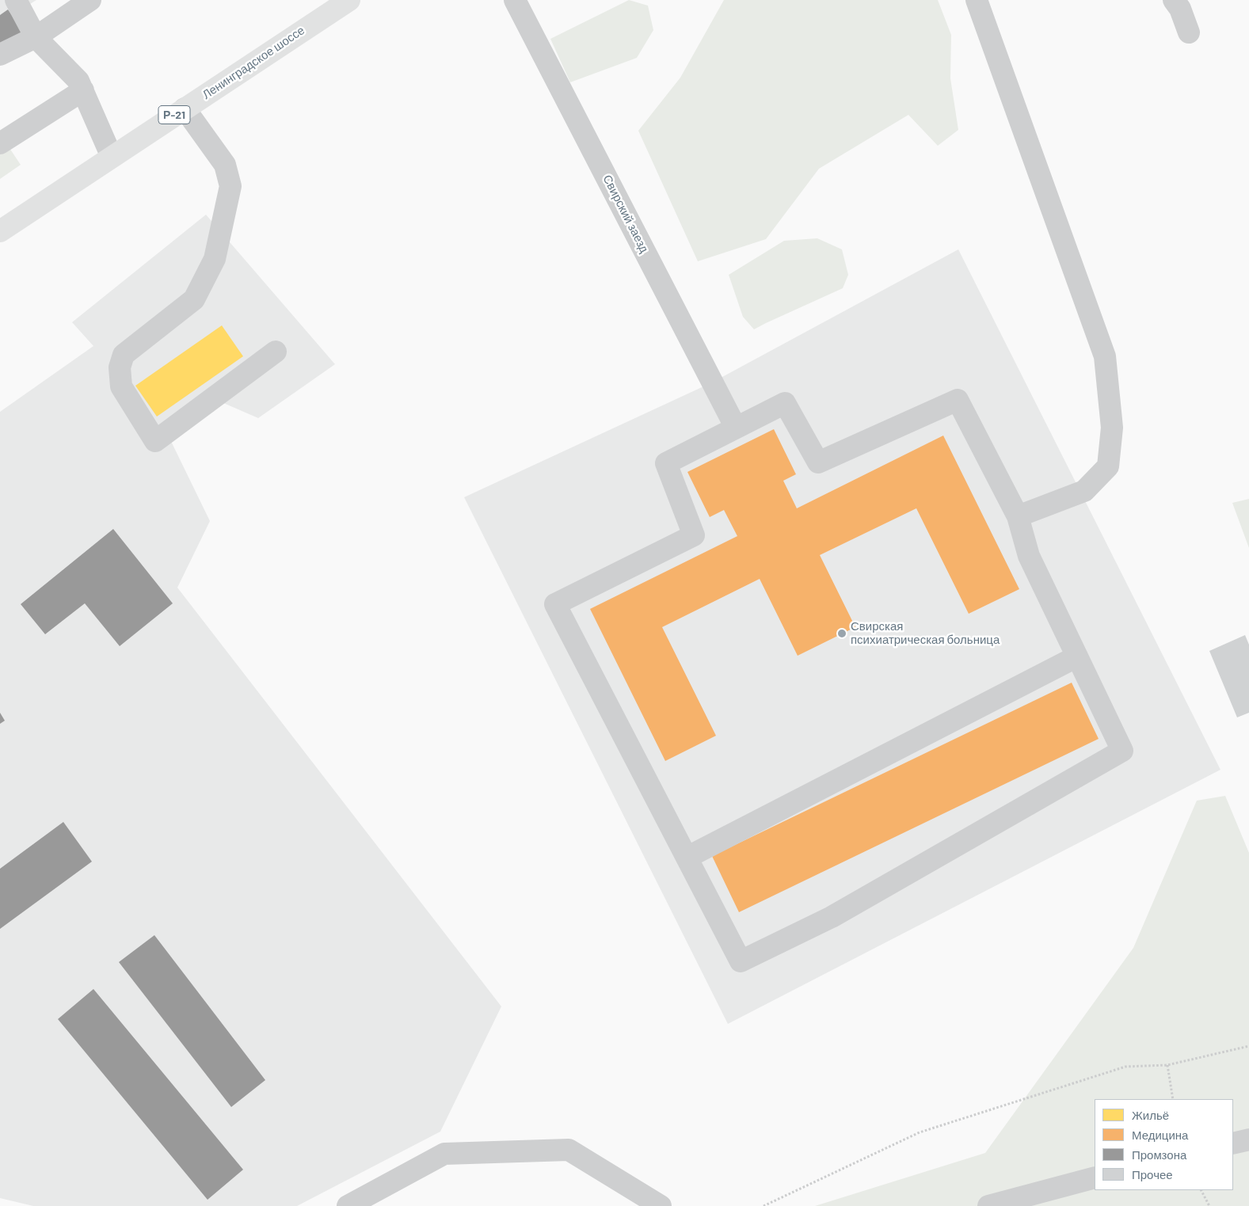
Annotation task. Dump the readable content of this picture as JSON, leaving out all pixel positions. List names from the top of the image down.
{
  "streets": {
    "main road": ["Ленинградское шоссе", "Р-21"],
    "street": ["Свирский заезд"]
  },
  "places": ["Свирская психиатрическая больница"],
  "legend": [
    "Жильё",
    "Медицина",
    "Промзона",
    "Прочее"
  ]
}
